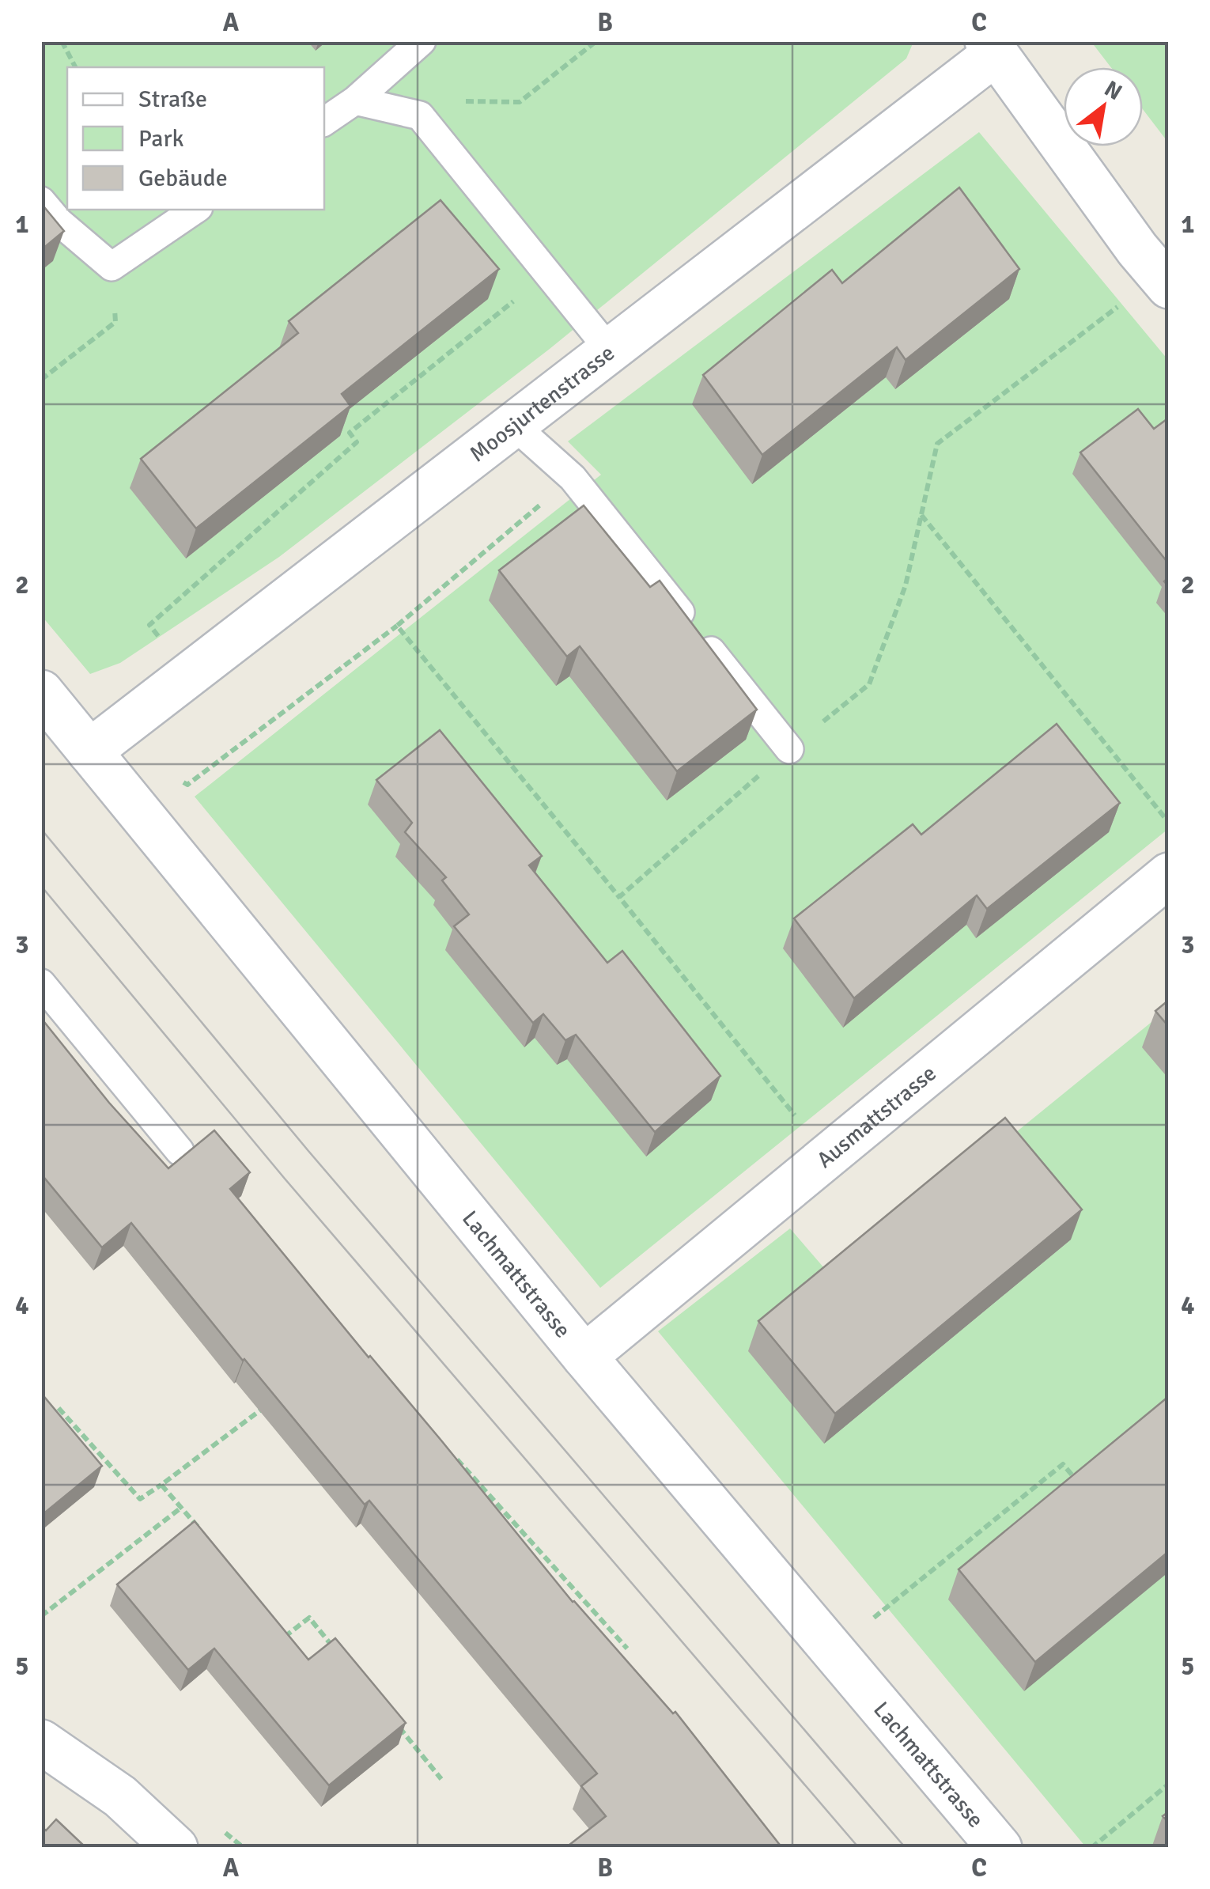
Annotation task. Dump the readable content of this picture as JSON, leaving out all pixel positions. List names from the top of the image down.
{
  "streets": {
    "street": ["Moosjurtenstrasse", "Ausmattstrasse", "Lachmattstrasse"]
  },
  "crossings": [
    ["Moosjurtenstrasse", "Lachmattstrasse"],
    ["Ausmattstrasse", "Lachmattstrasse"]
  ],
  "legend": ["Straße", "Park", "Gebäude"],
  "north": "top right",
  "grid": {
    "columns": ["A", "B", "C"],
    "rows": [
      "1",
      "2",
      "3",
      "4",
      "5"
    ]
  }
}
